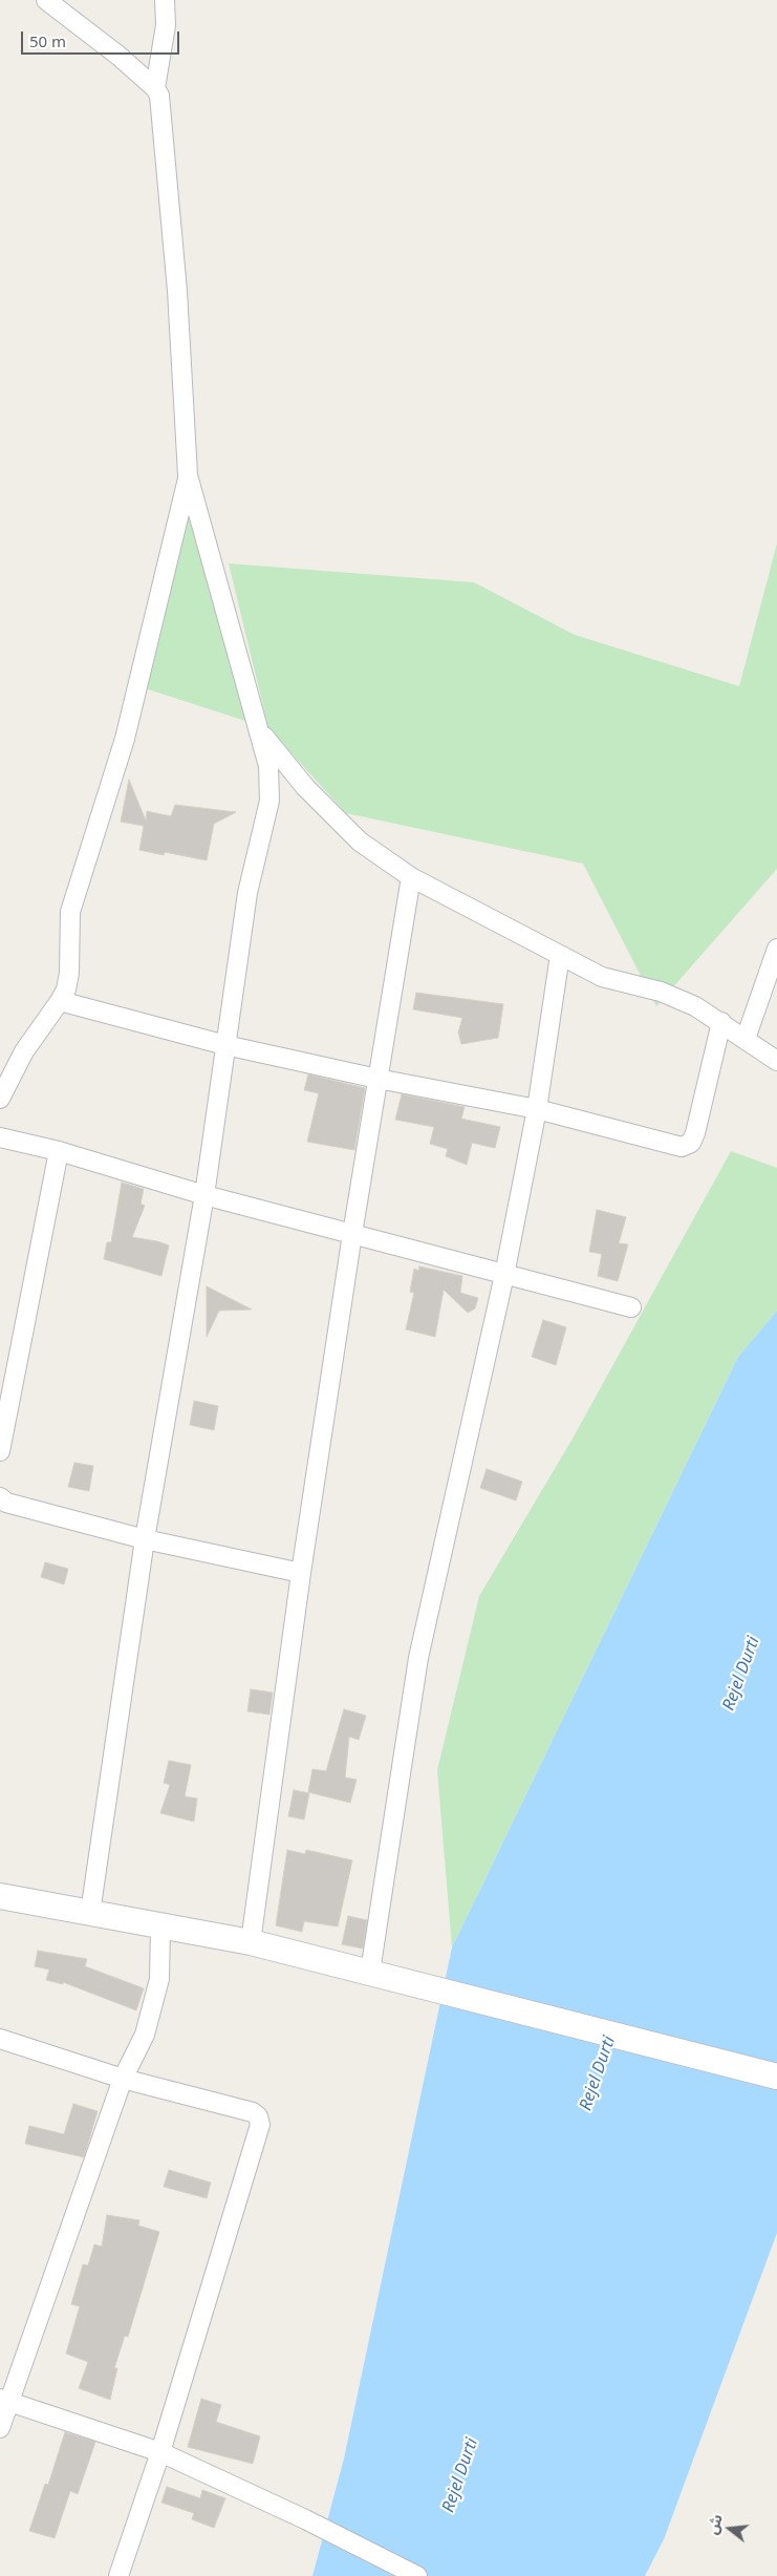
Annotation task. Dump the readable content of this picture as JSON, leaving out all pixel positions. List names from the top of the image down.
{
  "water": ["Rejel Durti"],
  "scale_bar": "50 m",
  "north": "left"
}
